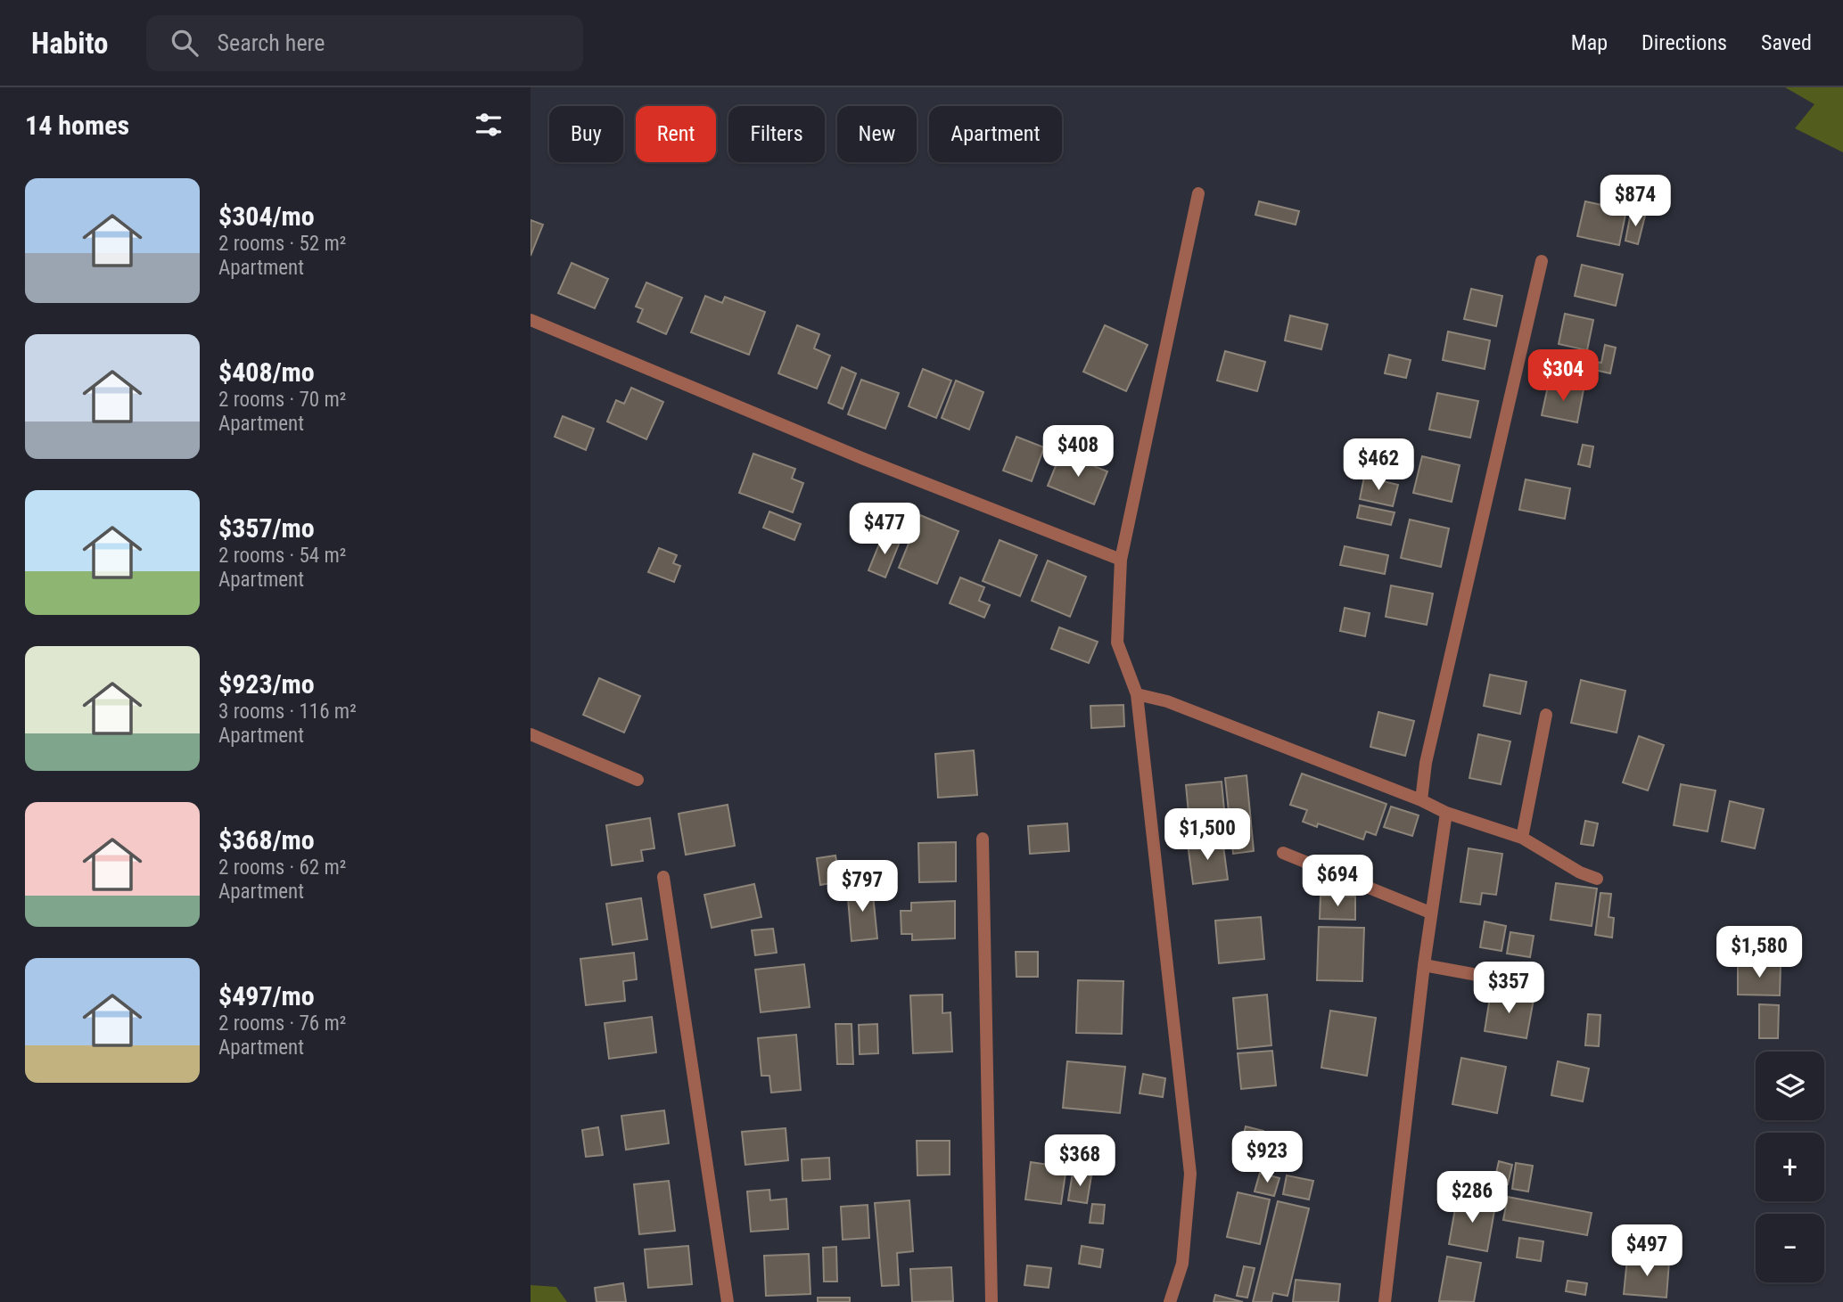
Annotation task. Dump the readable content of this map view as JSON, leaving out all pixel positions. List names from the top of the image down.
{
  "page": {
    "header": "Habito",
    "search": "Search here",
    "nav": ["Map", "Directions", "Saved"],
    "heading": "14 homes",
    "chip": [
      "Buy",
      "Rent",
      "Filters",
      "New",
      "Apartment"
    ],
    "list": [
      {
        "name": "$304/mo",
        "note": "2 rooms · 52 m² · Apartment"
      },
      {
        "name": "$408/mo",
        "note": "2 rooms · 70 m² · Apartment"
      },
      {
        "name": "$357/mo",
        "note": "2 rooms · 54 m² · Apartment"
      },
      {
        "name": "$923/mo",
        "note": "3 rooms · 116 m² · Apartment"
      },
      {
        "name": "$368/mo",
        "note": "2 rooms · 62 m² · Apartment"
      },
      {
        "name": "$497/mo",
        "note": "2 rooms · 76 m² · Apartment"
      }
    ],
    "price": [
      "$874",
      "$304",
      "$408",
      "$462",
      "$477",
      "$1,500",
      "$694",
      "$797",
      "$1,580",
      "$357",
      "$923",
      "$368",
      "$286",
      "$497"
    ],
    "map_buttons": ["+", "−"]
  }
}
